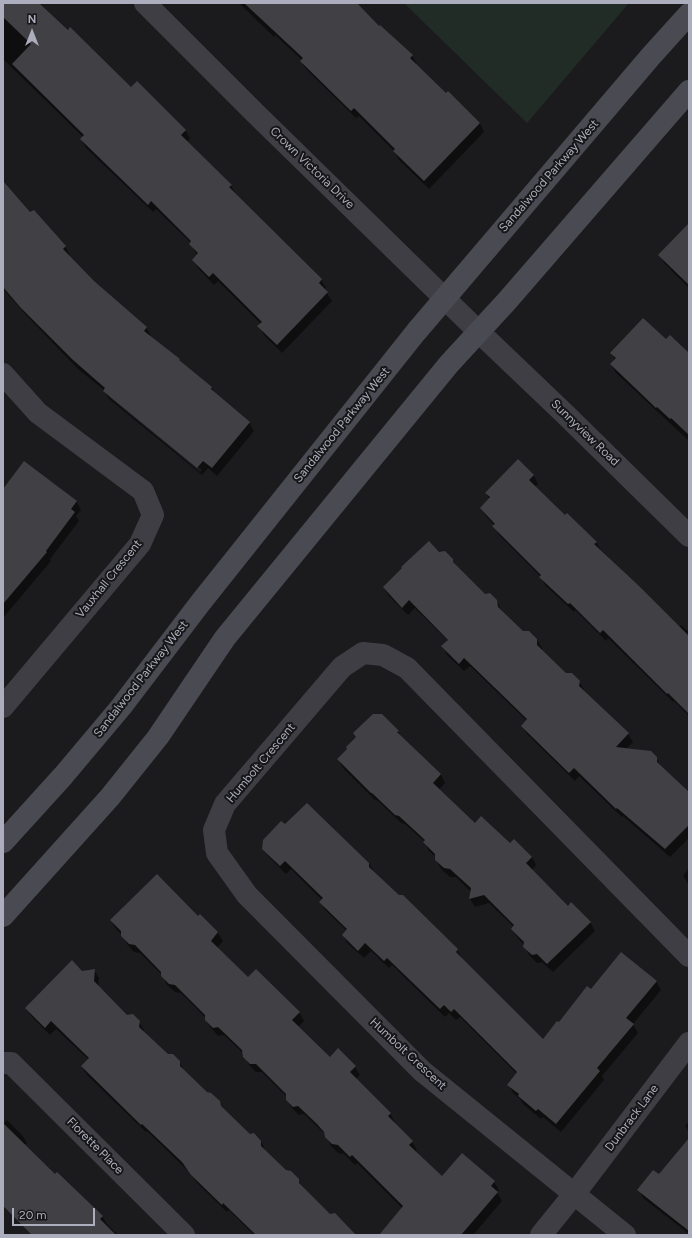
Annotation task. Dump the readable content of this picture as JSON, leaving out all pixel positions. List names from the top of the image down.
{
  "streets": {
    "main road": ["Sandalwood Parkway West"],
    "street": [
      "Crown Victoria Drive",
      "Sunnyview Road",
      "Vauxhall Crescent",
      "Humbolt Crescent",
      "Dunbrack Lane",
      "Florette Place"
    ]
  },
  "crossings": [
    ["Crown Victoria Drive", "Sandalwood Parkway West"],
    ["Crown Victoria Drive", "Sunnyview Road"],
    ["Humbolt Crescent", "Dunbrack Lane"]
  ],
  "scale_bar": "20 m",
  "north": "top"
}
